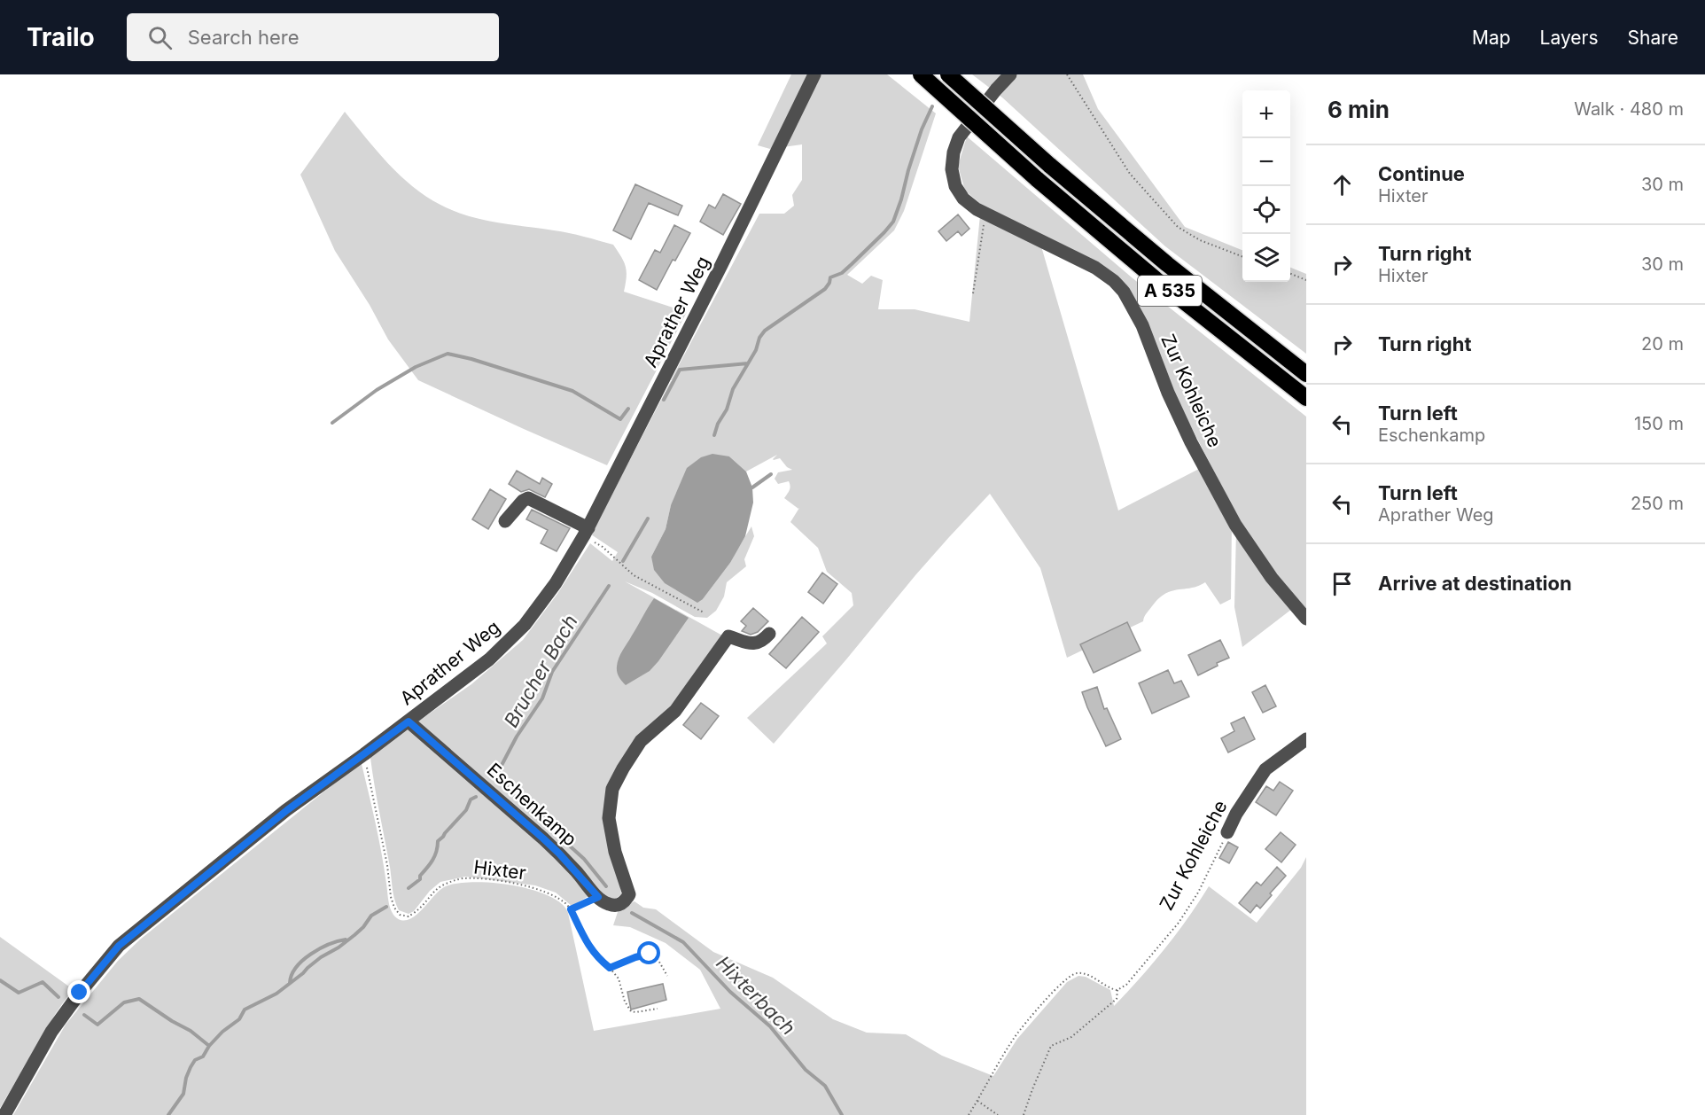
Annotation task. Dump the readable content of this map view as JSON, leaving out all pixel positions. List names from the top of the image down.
{
  "streets": {
    "highway": ["A 535"],
    "street": ["Aprather Weg", "Zur Kohleiche", "Eschenkamp"],
    "path": ["Hixter"]
  },
  "crossings": [
    ["Aprather Weg", "Eschenkamp"],
    ["Aprather Weg", "Hixter"]
  ],
  "water": ["Brucher Bach", "Hixterbach"],
  "page": {
    "header": "Trailo",
    "search": "Search here",
    "nav": ["Map", "Layers", "Share"],
    "heading": ["6 min", "Walk · 480 m"],
    "map_buttons": ["+", "−"],
    "list": [
      ["Continue", "Hixter", "30 m"],
      ["Turn right", "Hixter", "30 m"],
      ["Turn right", "20 m"],
      ["Turn left", "Eschenkamp", "150 m"],
      ["Turn left", "Aprather Weg", "250 m"],
      "Arrive at destination"
    ]
  }
}
